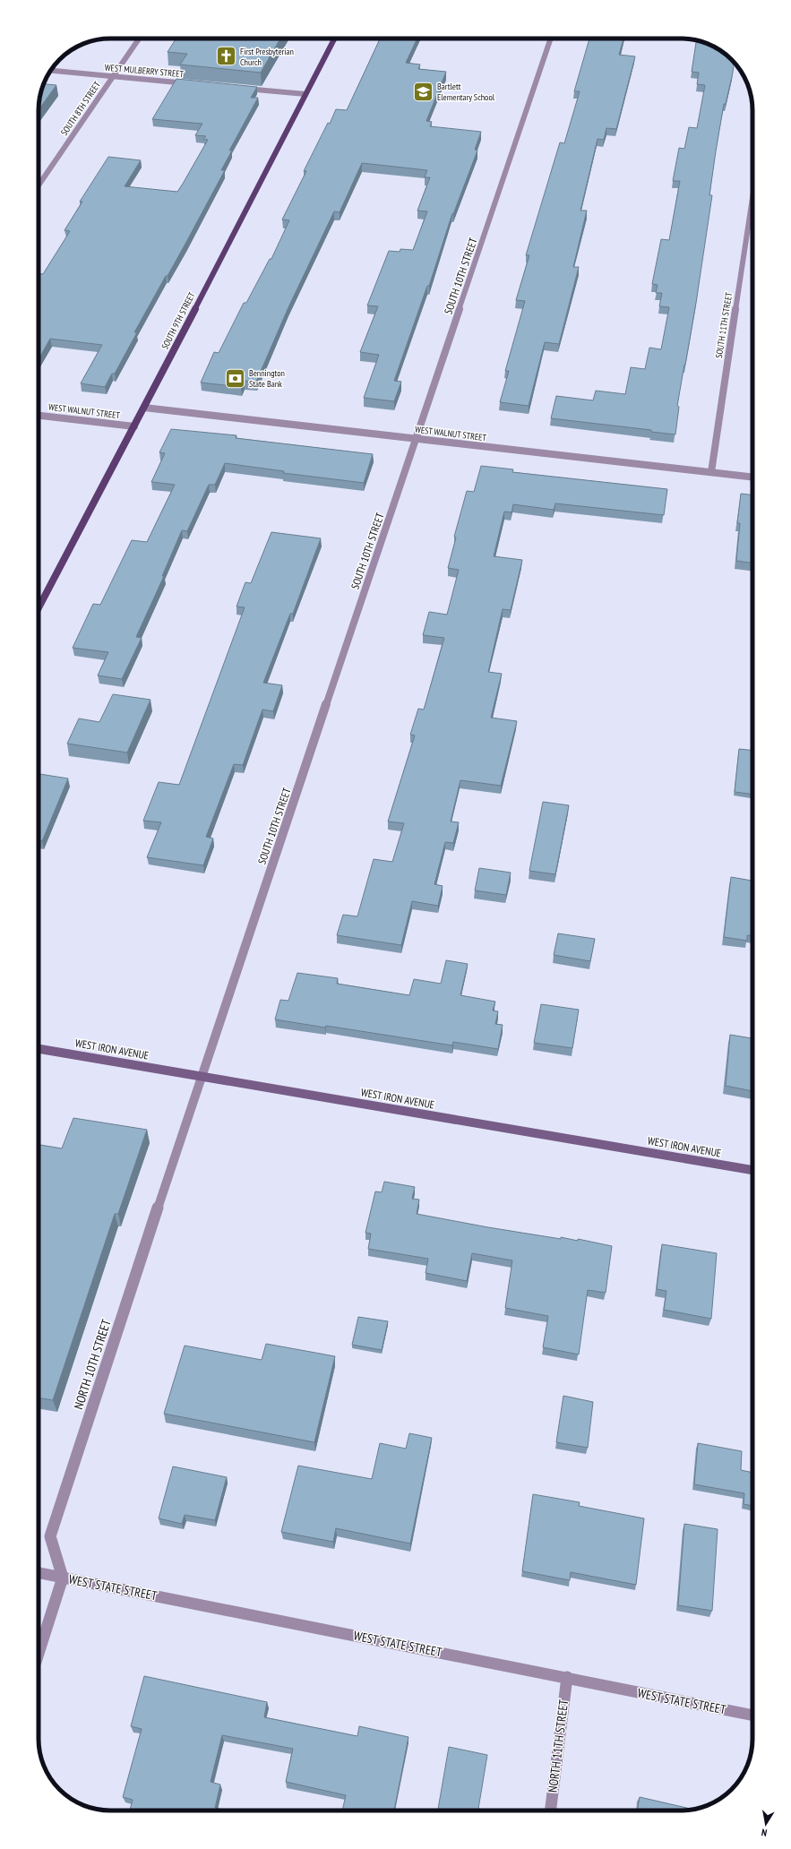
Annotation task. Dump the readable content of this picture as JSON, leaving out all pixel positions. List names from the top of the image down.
{
  "streets": {
    "main road": ["SOUTH 9TH STREET"],
    "street": [
      "WEST MULBERRY STREET",
      "SOUTH 8TH STREET",
      "SOUTH 10TH STREET",
      "SOUTH 11TH STREET",
      "WEST WALNUT STREET",
      "WEST IRON AVENUE",
      "NORTH 10TH STREET",
      "WEST STATE STREET",
      "NORTH 11TH STREET"
    ]
  },
  "crossings": [
    ["WEST MULBERRY STREET", "SOUTH 8TH STREET"],
    ["SOUTH 10TH STREET", "WEST WALNUT STREET"],
    ["SOUTH 10TH STREET", "WEST IRON AVENUE"],
    ["SOUTH 10TH STREET", "NORTH 10TH STREET"],
    ["SOUTH 9TH STREET", "WEST WALNUT STREET"],
    ["SOUTH 11TH STREET", "WEST WALNUT STREET"],
    ["WEST IRON AVENUE", "NORTH 10TH STREET"],
    ["NORTH 10TH STREET", "WEST STATE STREET"],
    ["WEST STATE STREET", "NORTH 11TH STREET"]
  ],
  "places": {
    "church": ["First Presbyterian Church"],
    "school or university": ["Bartlett Elementary School"],
    "bank": ["Bennington State Bank"]
  },
  "north": "bottom"
}
